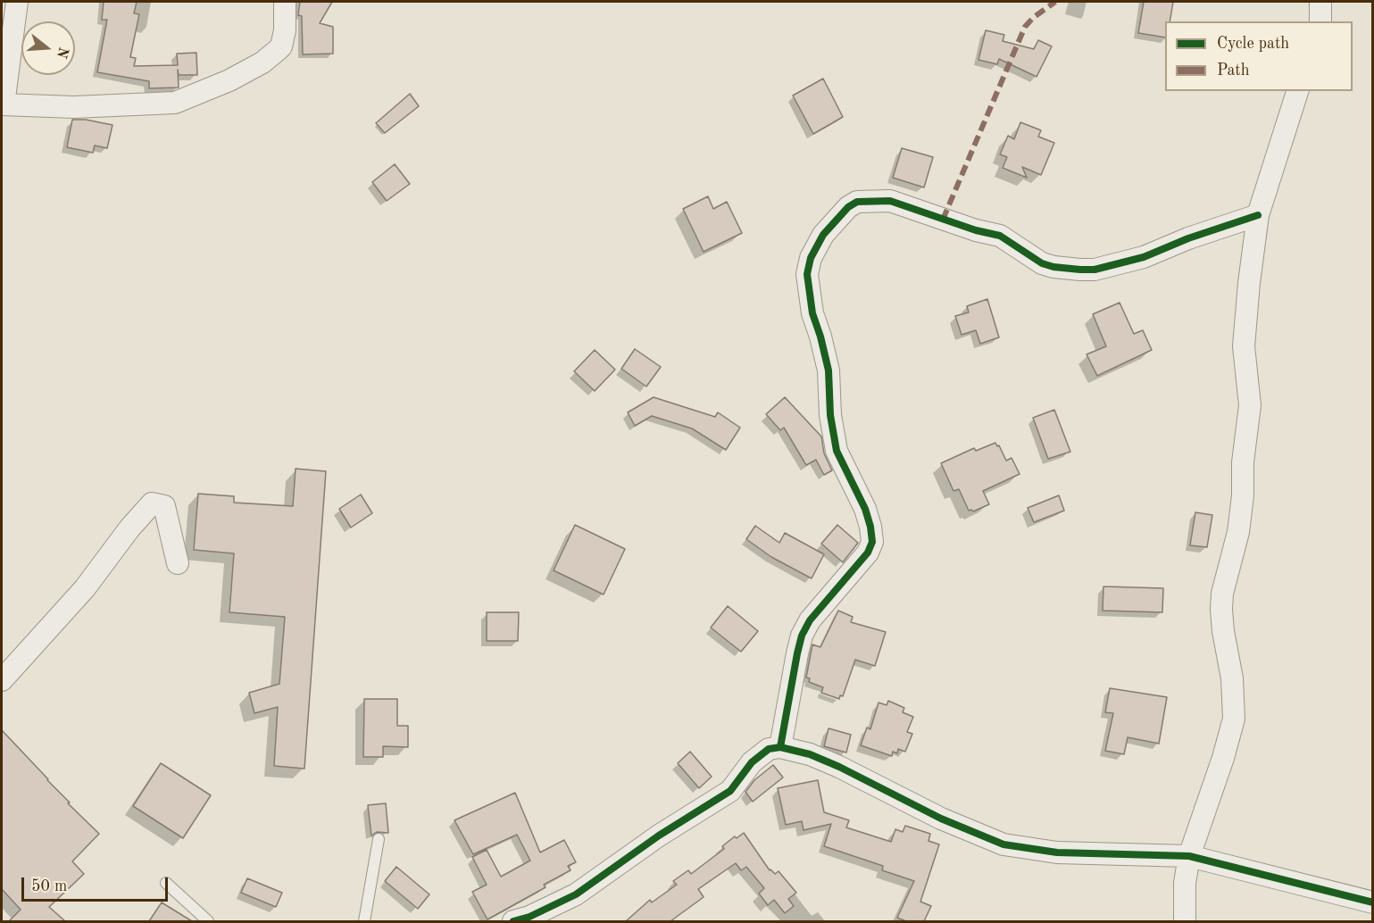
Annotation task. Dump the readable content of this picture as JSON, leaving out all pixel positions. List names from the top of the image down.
{
  "legend": ["Cycle path", "Path"],
  "scale_bar": "50 m",
  "north": "right"
}
